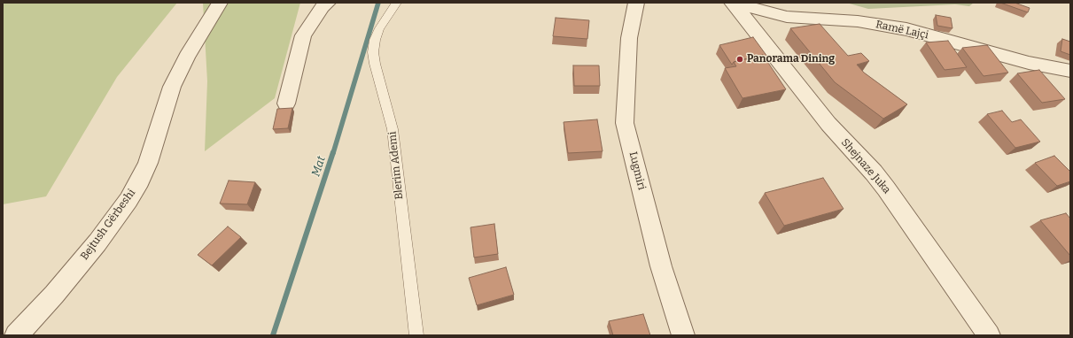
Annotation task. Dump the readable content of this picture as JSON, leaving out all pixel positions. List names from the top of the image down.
{
  "streets": {
    "street": [
      "Ramë Lajçi",
      "Shejnaze Juka",
      "Lugmiri",
      "Bejtush Gërbeshi"
    ],
    "lane": ["Blerim Ademi"]
  },
  "crossings": [
    ["Ramë Lajçi", "Shejnaze Juka"]
  ],
  "water": ["Mat"],
  "places": ["Panorama Dining"]
}
